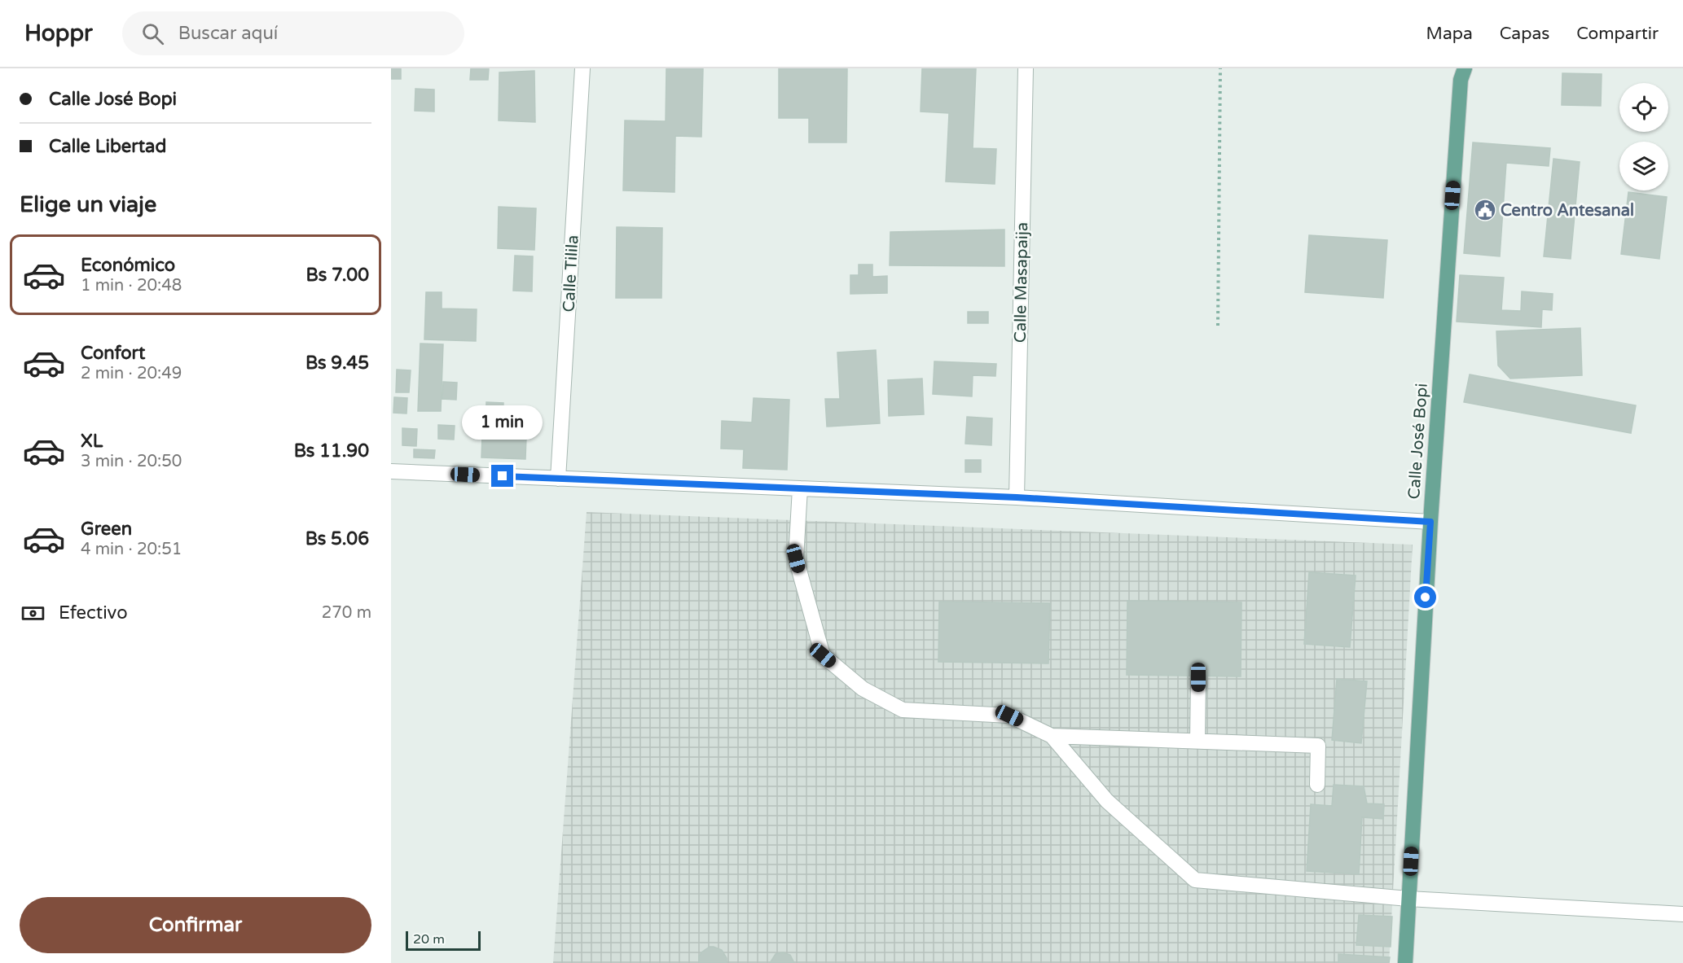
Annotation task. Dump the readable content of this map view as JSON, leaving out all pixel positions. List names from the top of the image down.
{
  "streets": {
    "main road": ["Calle José Bopi"],
    "street": ["Calle Tilila", "Calle Masapaija"]
  },
  "places": {
    "public building": ["Centro Antesanal"]
  },
  "scale_bar": "20 m",
  "page": {
    "header": "Hoppr",
    "search": "Buscar aquí",
    "nav": ["Mapa", "Capas", "Compartir"],
    "banner": ["Calle José Bopi", "Calle Libertad"],
    "heading": "Elige un viaje",
    "list": [
      {
        "name": "Económico",
        "note": "1 min · 20:48",
        "value": "Bs 7.00"
      },
      {
        "name": "Confort",
        "note": "2 min · 20:49",
        "value": "Bs 9.45"
      },
      {
        "name": "XL",
        "note": "3 min · 20:50",
        "value": "Bs 11.90"
      },
      {
        "name": "Green",
        "note": "4 min · 20:51",
        "value": "Bs 5.06"
      }
    ],
    "bubble": "1 min",
    "pay": ["Efectivo", "270 m"],
    "buttons": "Confirmar",
    "scale": "20 m"
  }
}
